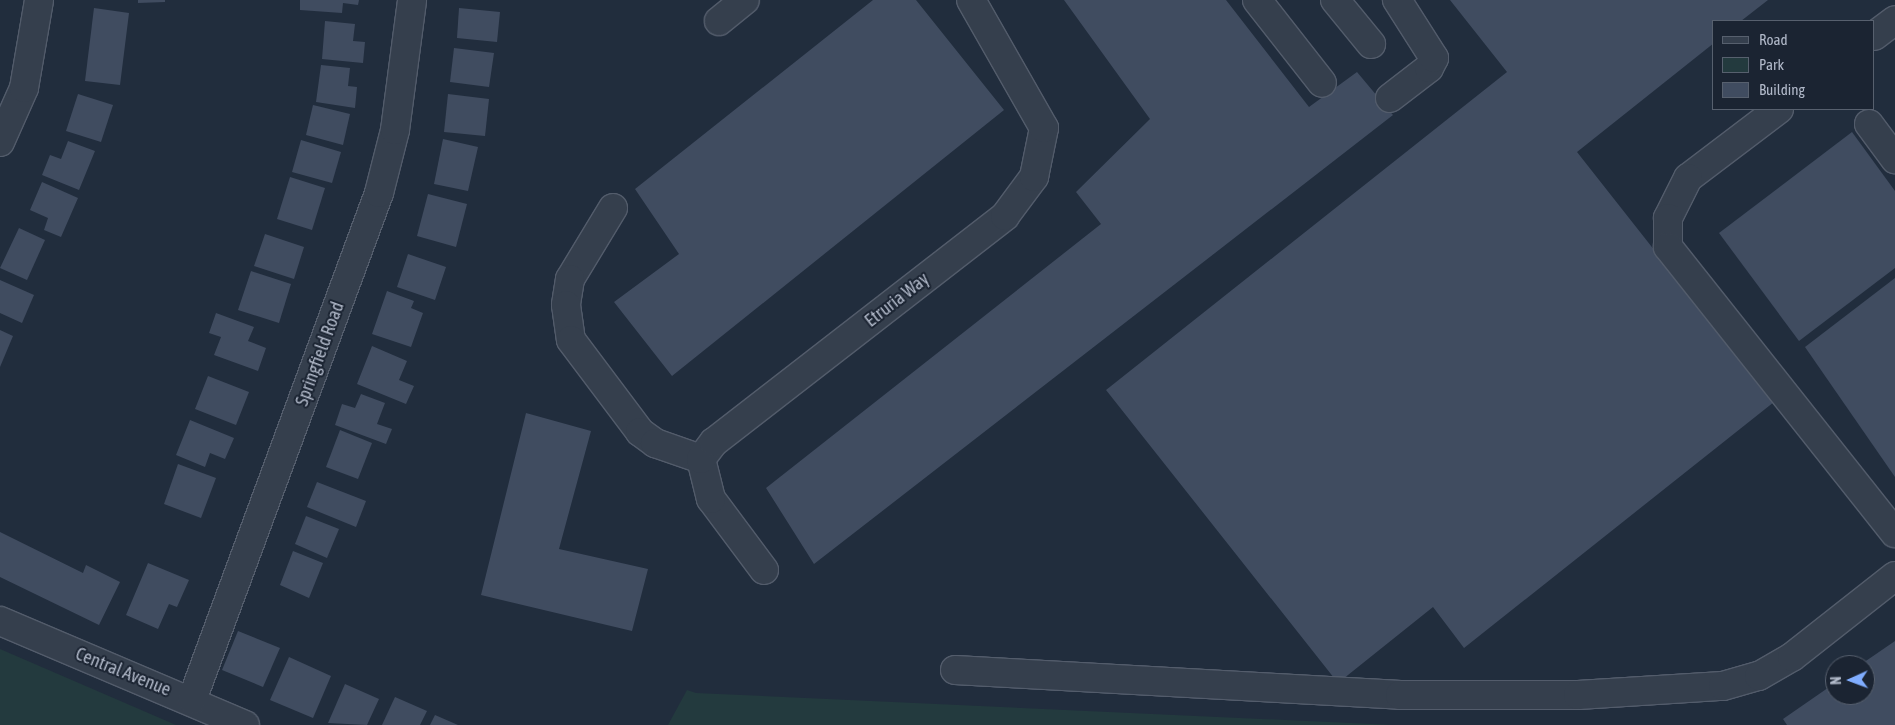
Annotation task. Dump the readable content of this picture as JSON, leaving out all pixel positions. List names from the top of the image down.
{
  "streets": {
    "street": ["Etruria Way", "Springfield Road", "Central Avenue"]
  },
  "crossings": [
    ["Springfield Road", "Central Avenue"]
  ],
  "legend": ["Road", "Park", "Building"],
  "north": "left"
}
